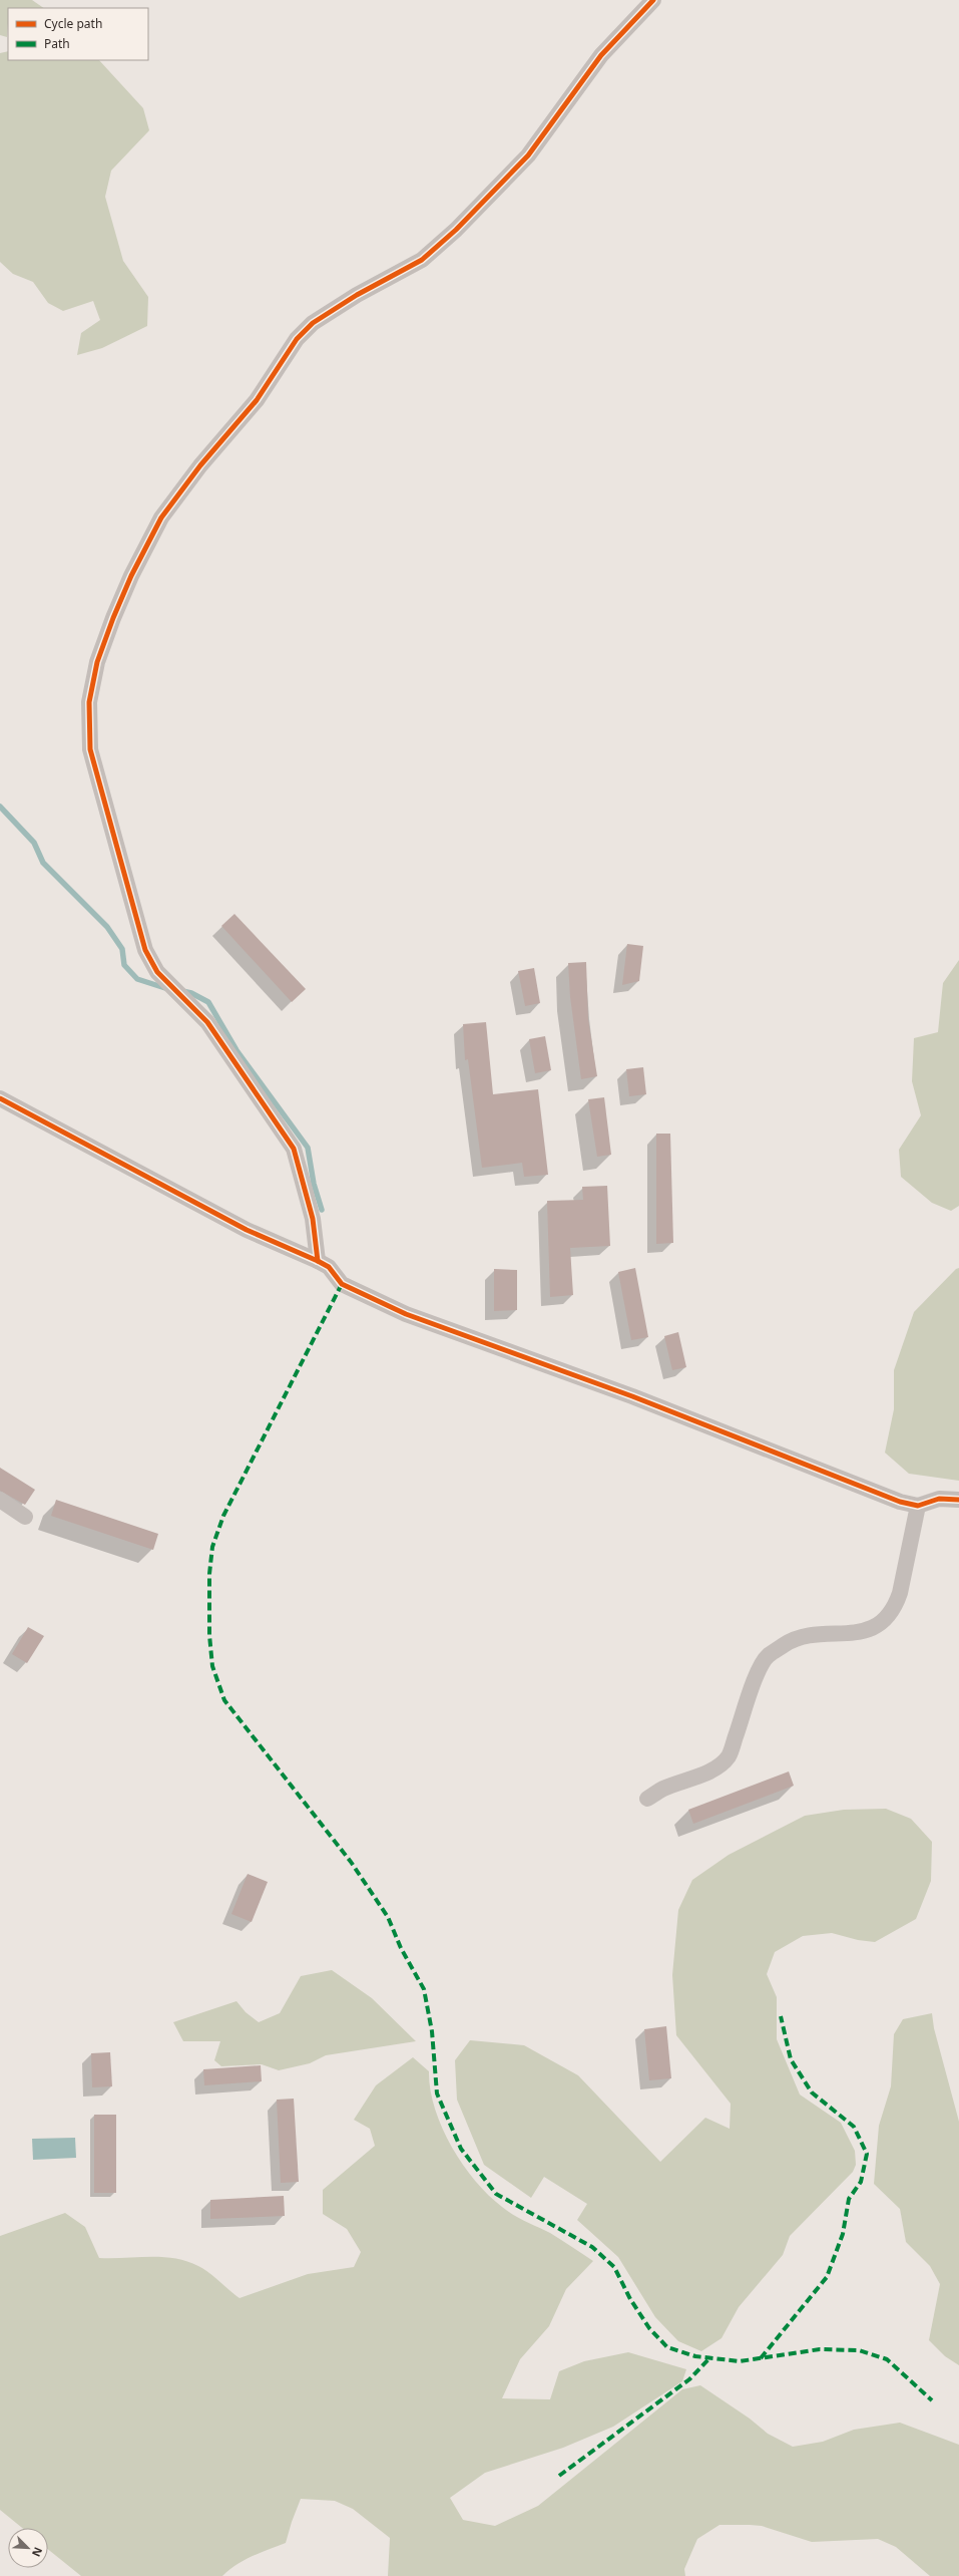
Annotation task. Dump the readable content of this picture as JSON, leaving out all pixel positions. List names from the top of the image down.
{
  "legend": ["Cycle path", "Path"],
  "north": "bottom right"
}
